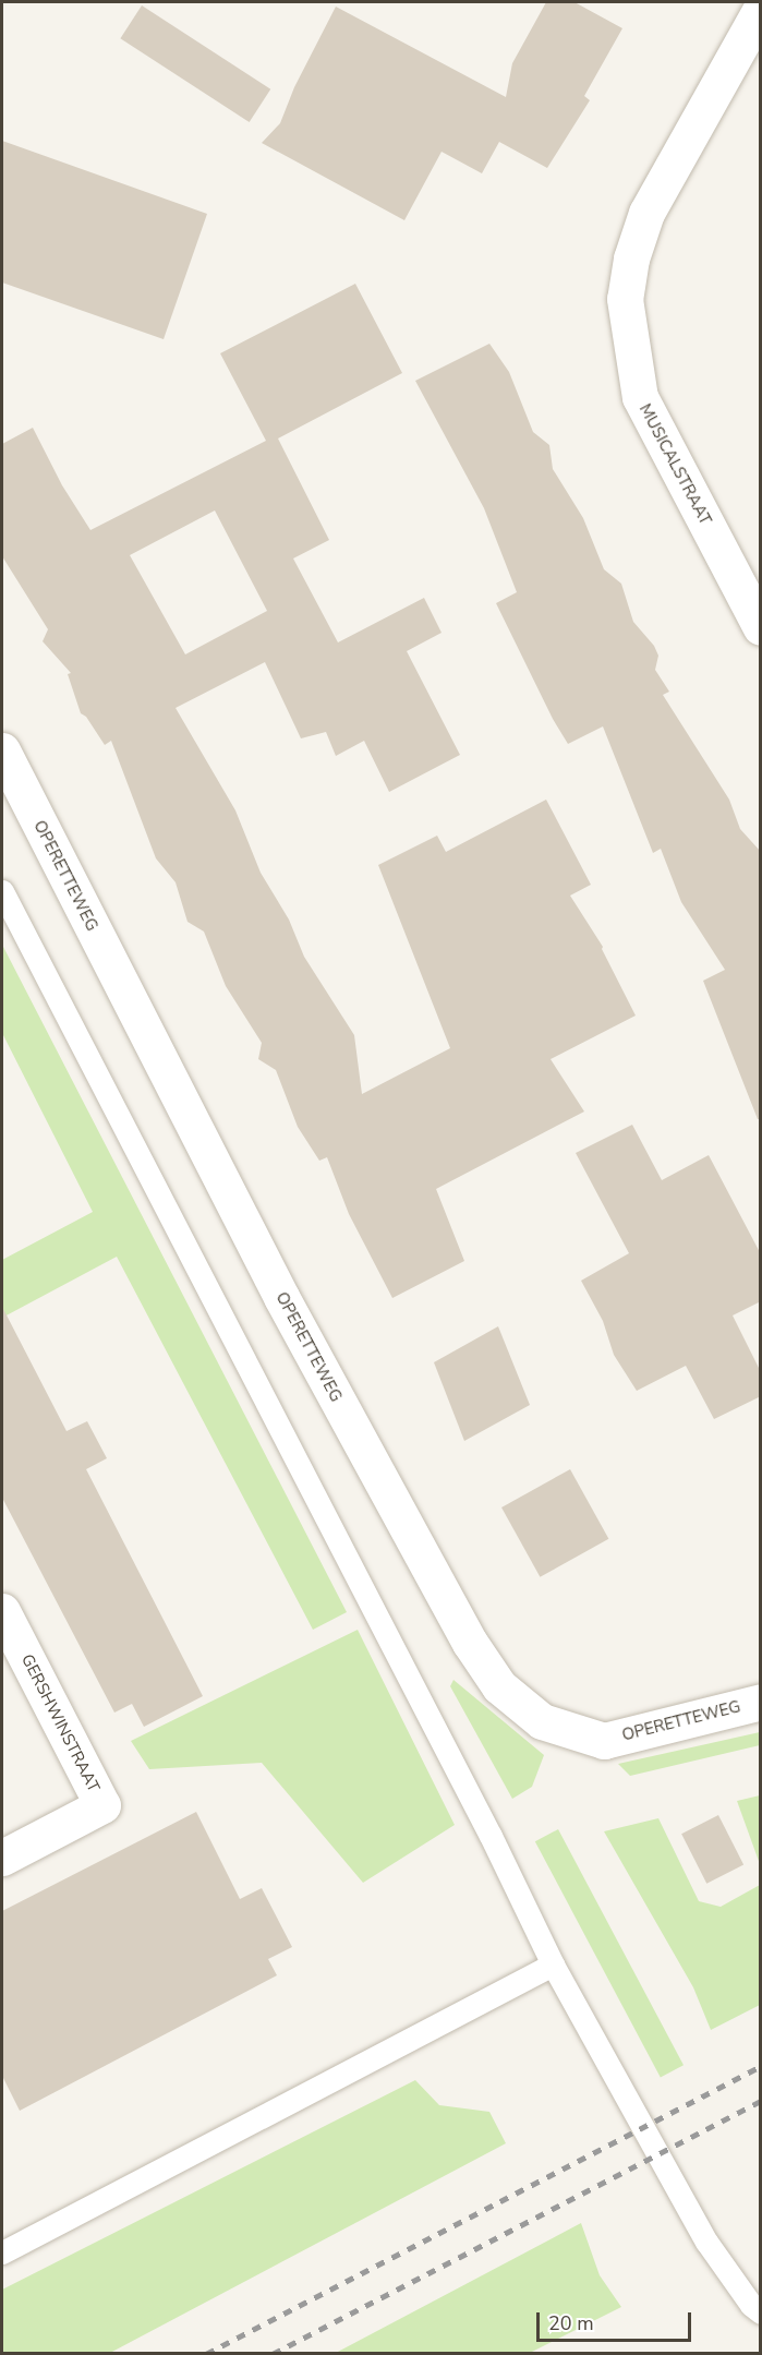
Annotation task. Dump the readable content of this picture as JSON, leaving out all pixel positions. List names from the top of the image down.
{
  "streets": {
    "street": ["MUSICALSTRAAT", "OPERETTEWEG", "GERSHWINSTRAAT"]
  },
  "scale_bar": "20 m"
}
